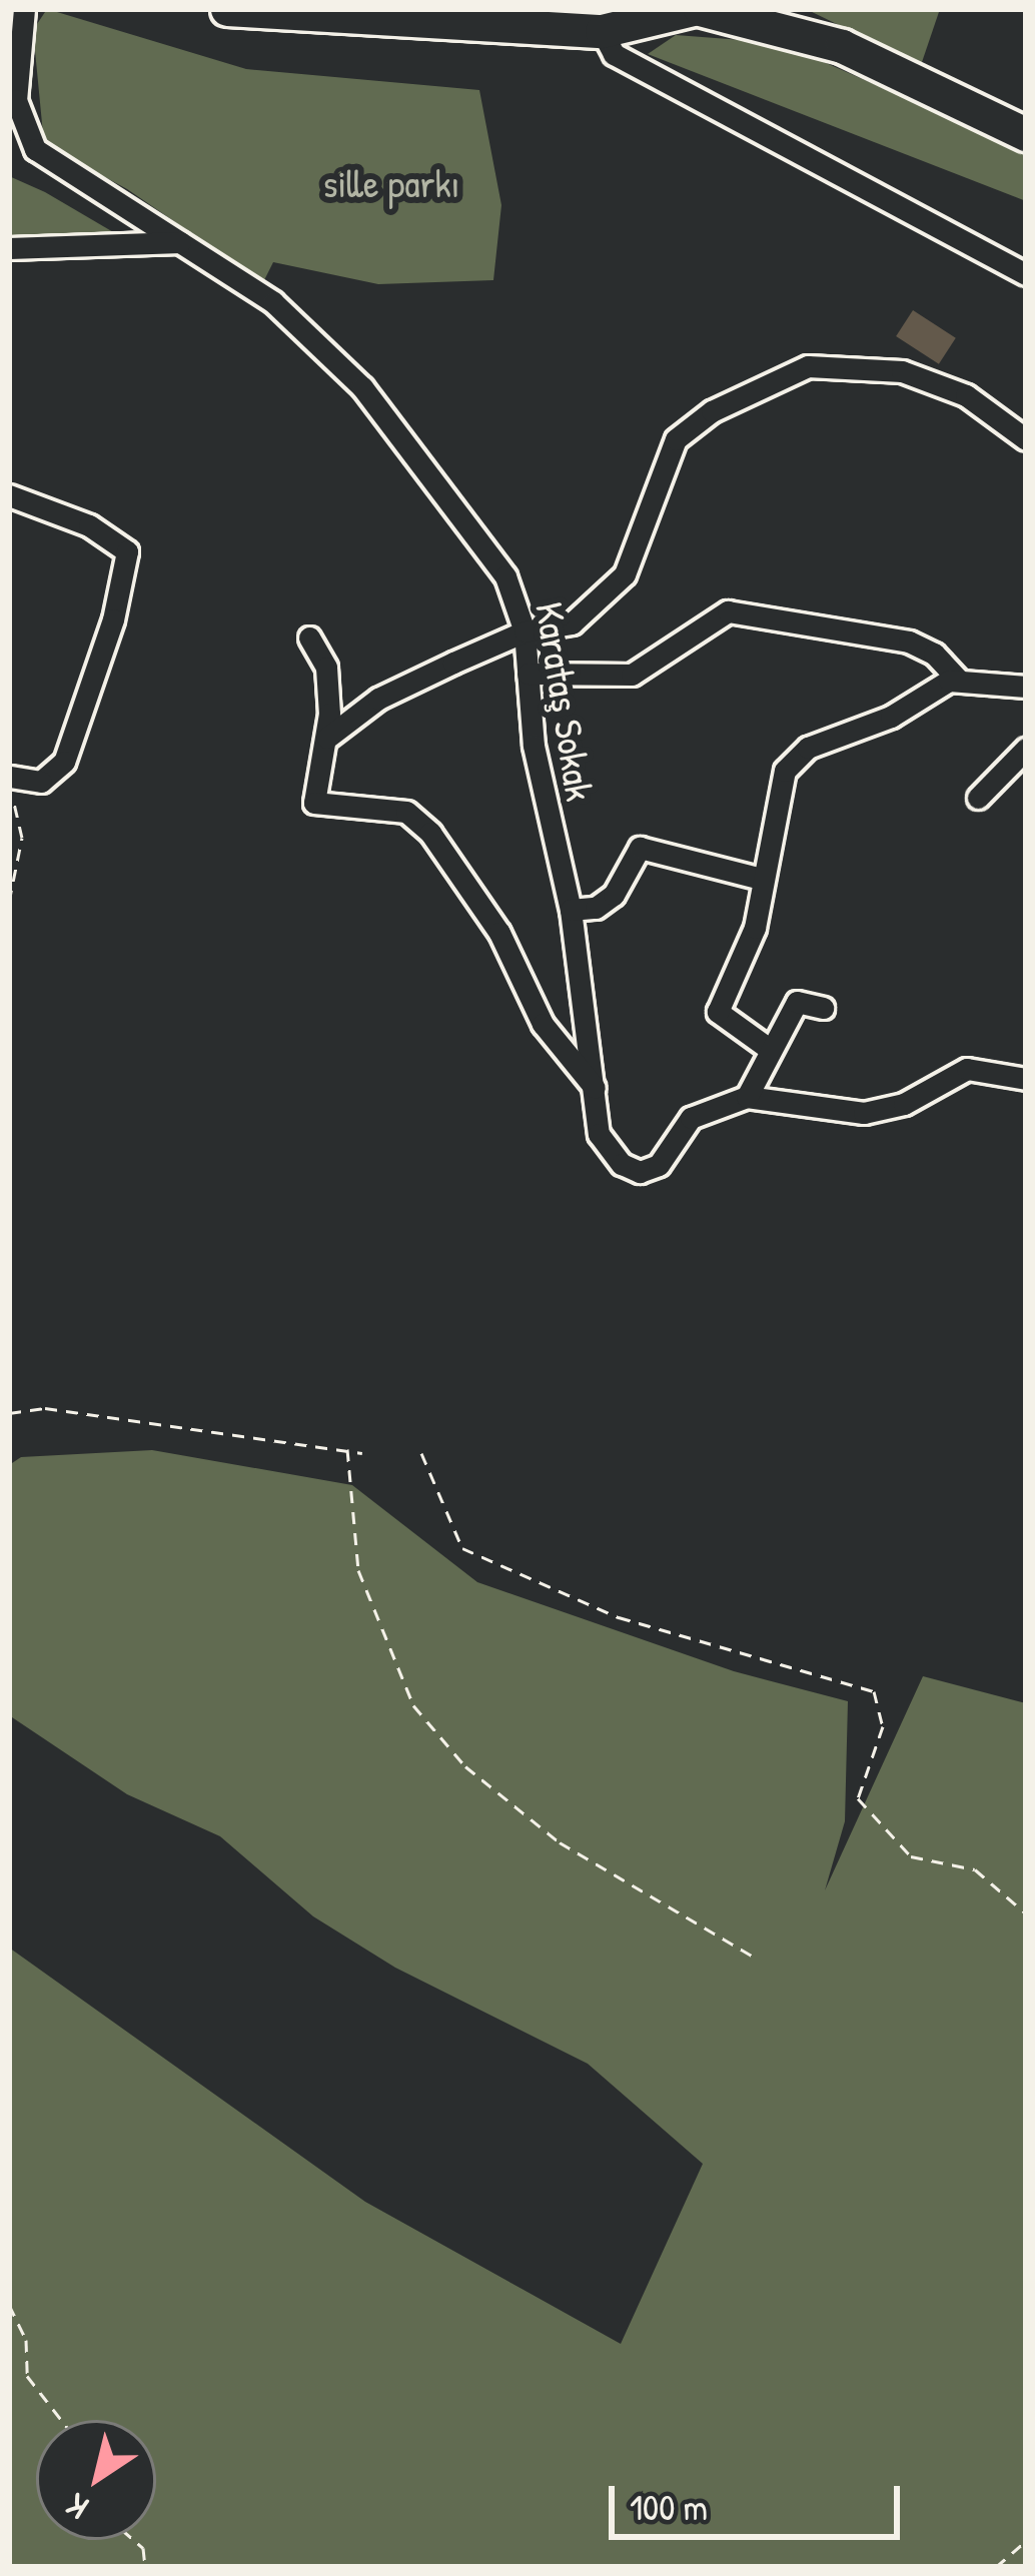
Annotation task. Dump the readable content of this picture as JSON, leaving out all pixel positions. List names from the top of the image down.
{
  "streets": {
    "street": ["Karataş Sokak"]
  },
  "parks": ["sille parkı"],
  "scale_bar": "100 m",
  "north": "bottom left"
}
